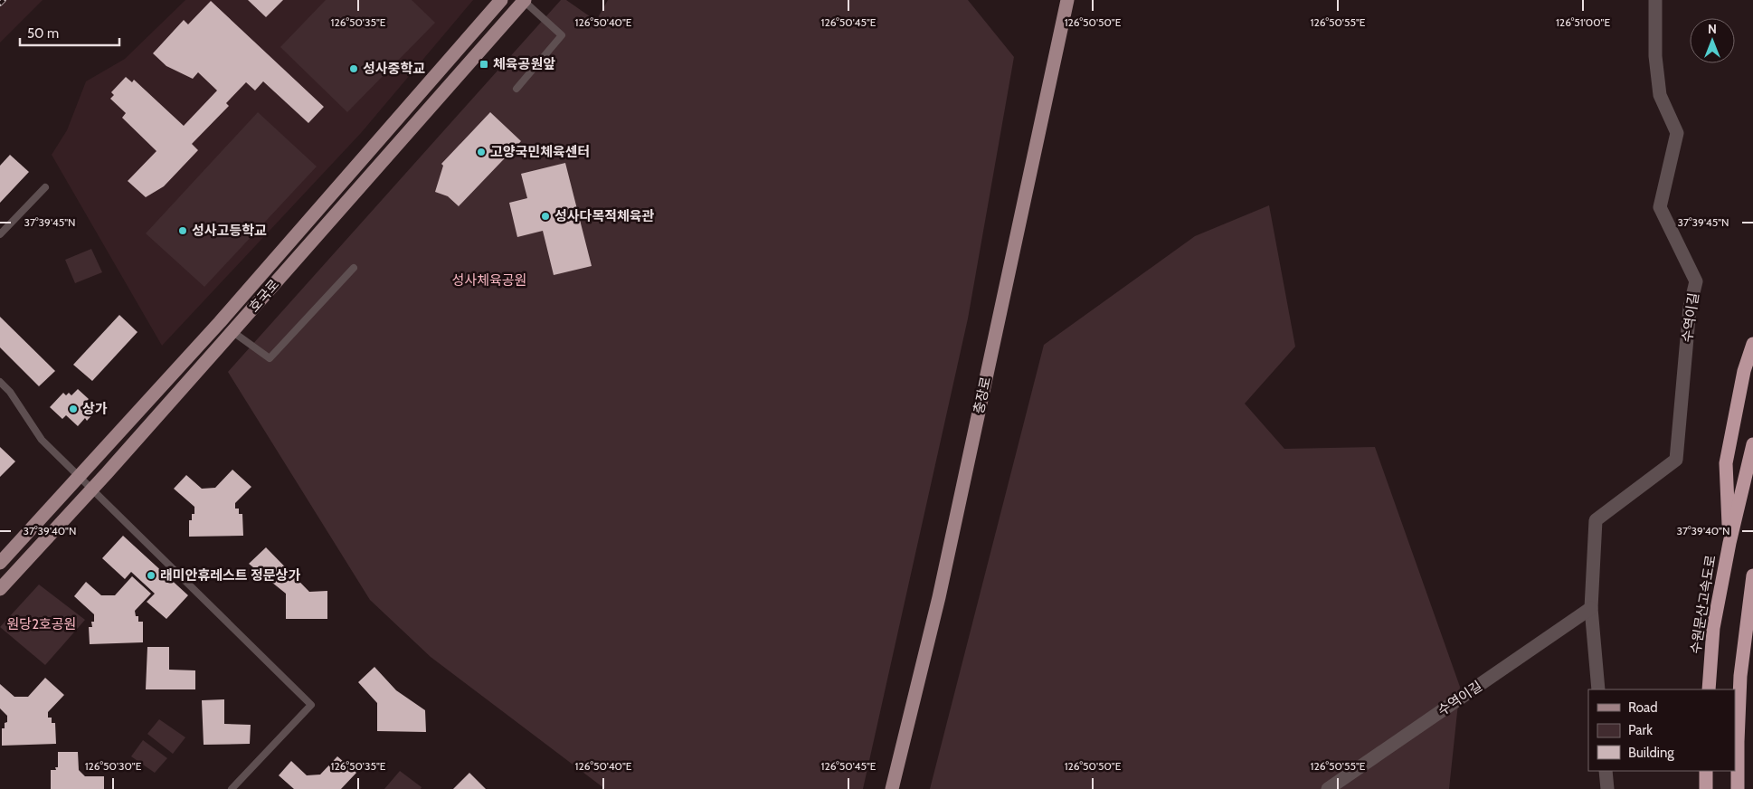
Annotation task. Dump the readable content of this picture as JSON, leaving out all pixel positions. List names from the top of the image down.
{
  "streets": {
    "highway": ["수원문산고속도로"],
    "main road": ["호국로", "충장로"],
    "street": ["수역이길"]
  },
  "parks": ["성사체육공원", "원당2호공원"],
  "places": {
    "transit": ["체육공원앞"],
    "other": [
      "성사중학교",
      "고양국민체육센터",
      "성사다목적체육관",
      "성사고등학교",
      "상가",
      "래미안휴레스트 정문상가"
    ]
  },
  "legend": ["Road", "Park", "Building"],
  "scale_bar": "50 m",
  "north": "top",
  "coordinates": [
    "126°50'35\"E",
    "126°50'40\"E",
    "126°50'45\"E",
    "126°50'50\"E",
    "126°50'55\"E",
    "126°51'00\"E",
    "37°39'45\"N",
    "37°39'40\"N",
    "126°50'30\"E"
  ]
}
